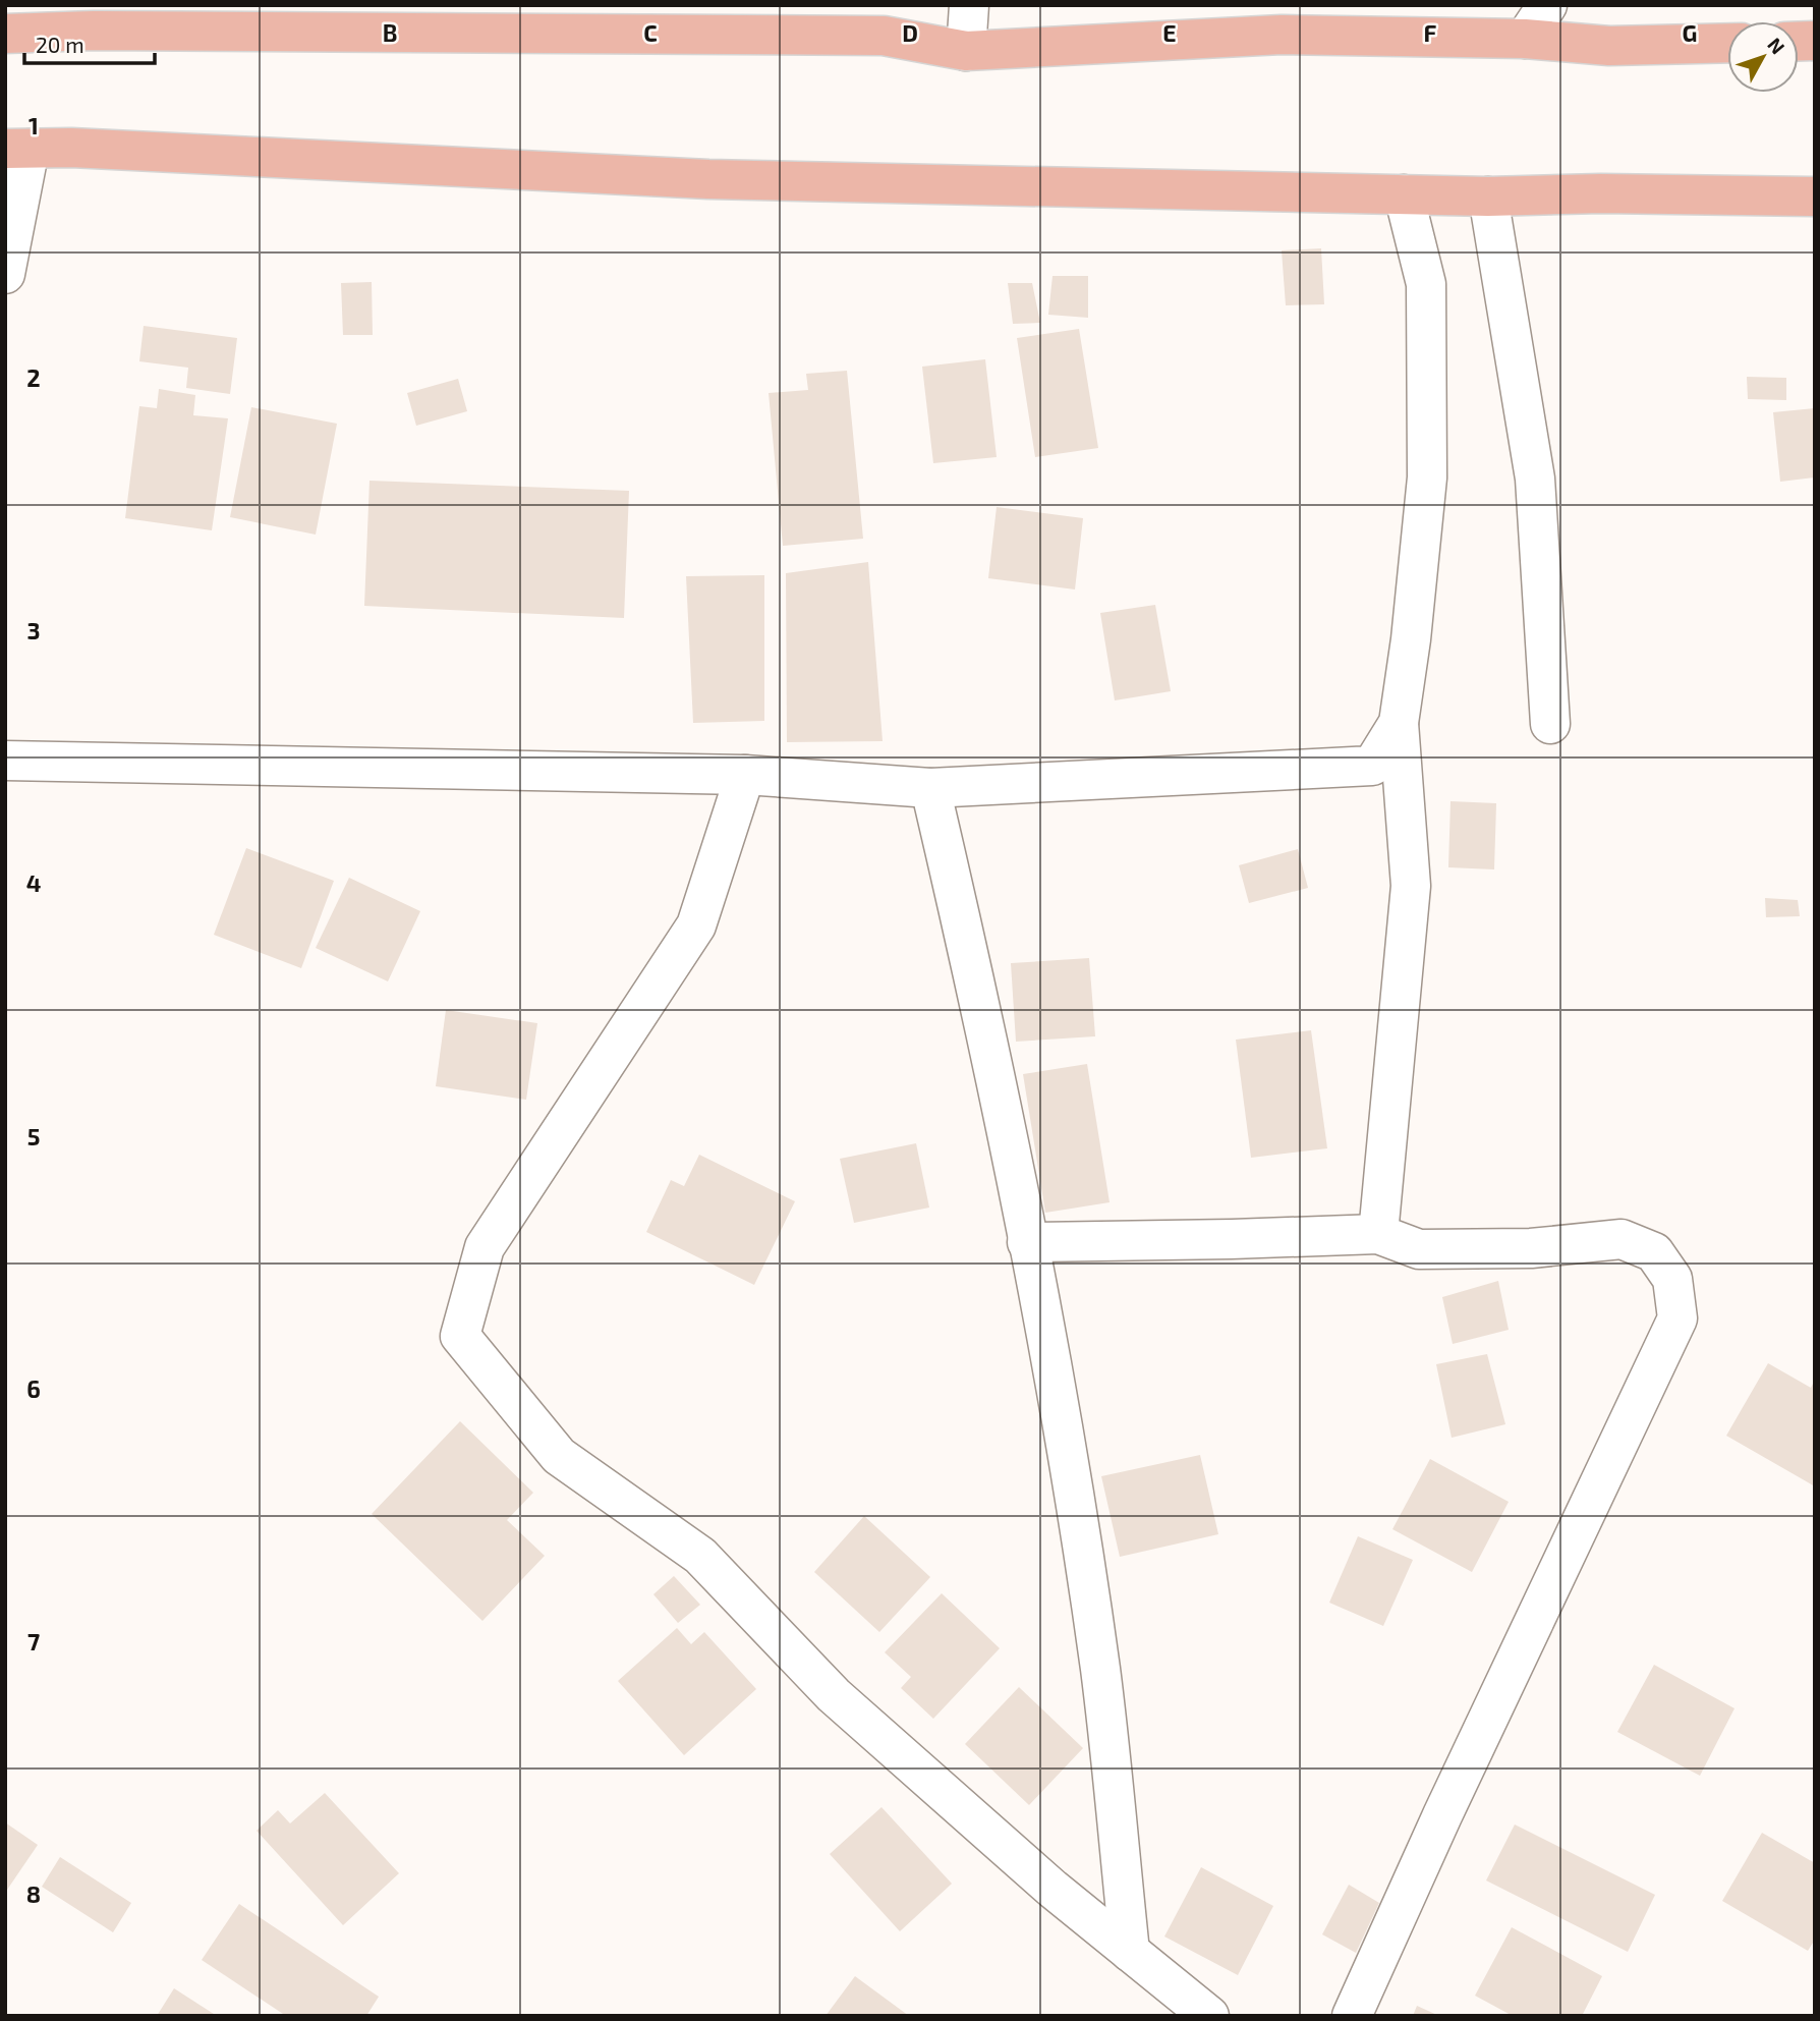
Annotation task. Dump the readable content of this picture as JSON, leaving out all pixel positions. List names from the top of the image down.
{
  "scale_bar": "20 m",
  "north": "top right",
  "grid": {
    "columns": [
      "B",
      "C",
      "D",
      "E",
      "F",
      "G"
    ],
    "rows": [
      "1",
      "2",
      "3",
      "4",
      "5",
      "6",
      "7",
      "8"
    ]
  }
}
